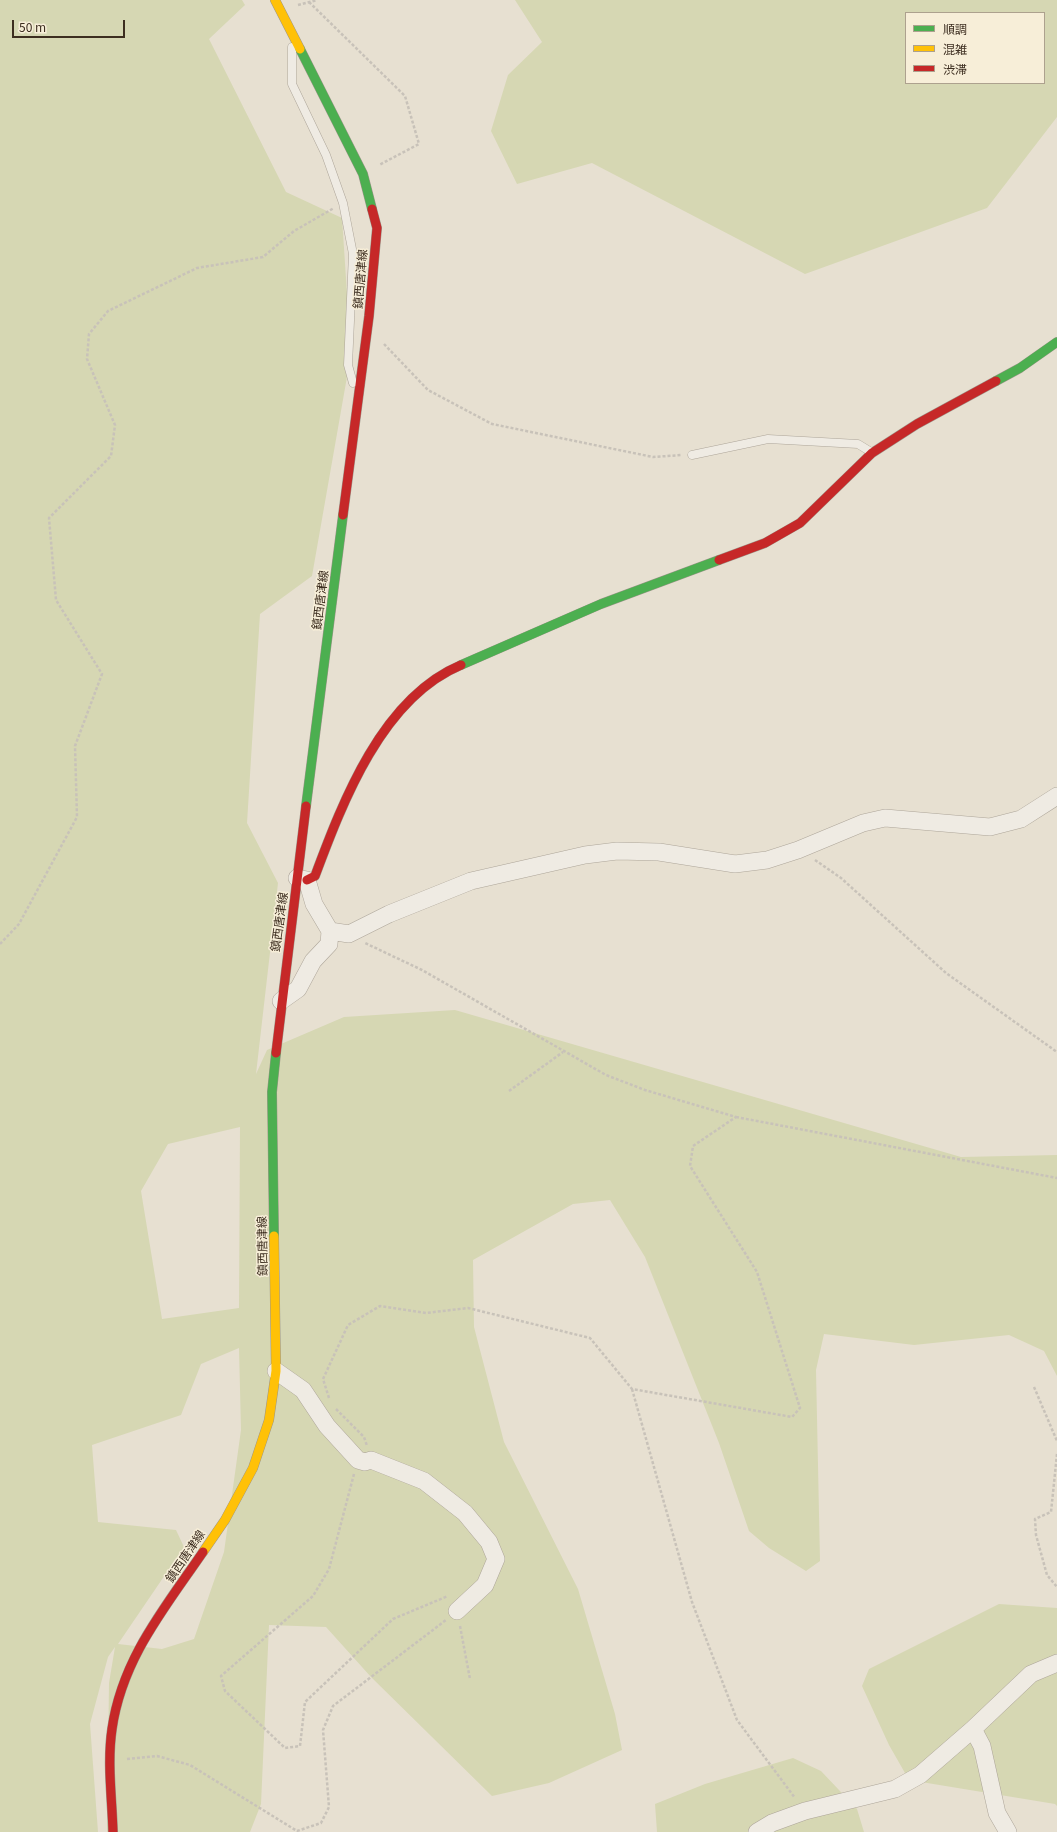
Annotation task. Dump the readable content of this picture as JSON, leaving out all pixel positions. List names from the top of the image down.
{
  "streets": {
    "main road": ["鎮西唐津線"]
  },
  "legend": ["順調", "混雑", "渋滞"],
  "scale_bar": "50 m"
}
